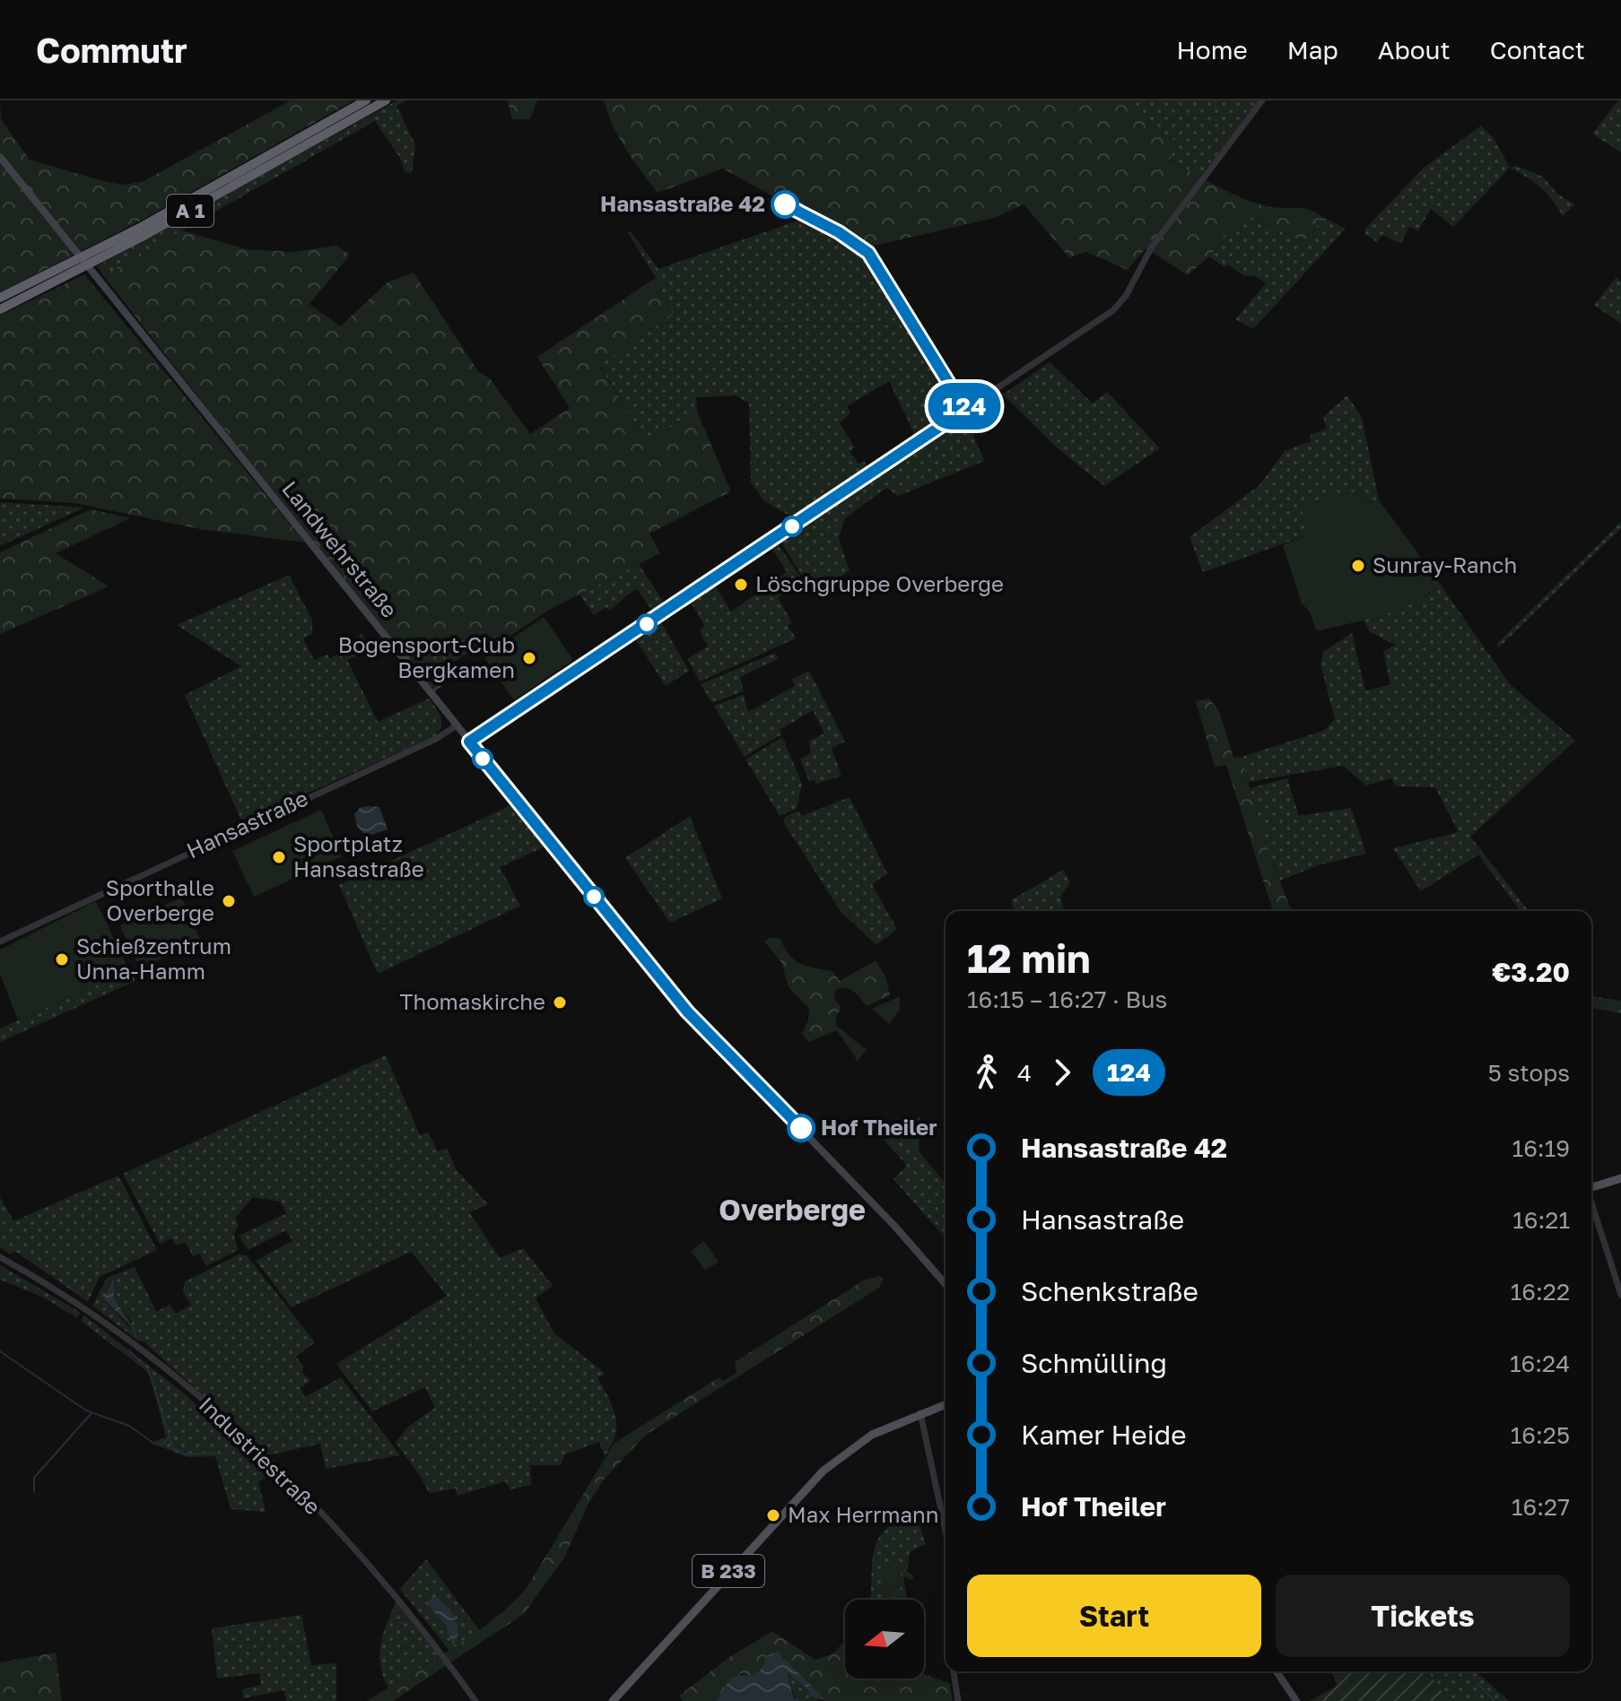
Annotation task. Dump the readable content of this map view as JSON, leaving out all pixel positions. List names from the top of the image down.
{
  "streets": {
    "highway": ["A 1"],
    "main road": ["Landwehrstraße", "B 233"],
    "street": ["Hansastraße", "Industriestraße"]
  },
  "crossings": [
    ["Landwehrstraße", "Hansastraße"]
  ],
  "districts": ["Overberge"],
  "places": [
    "Hansastraße 42",
    "Sunray-Ranch",
    "Löschgruppe Overberge",
    "Bogensport-Club Bergkamen",
    "Sportplatz Hansastraße",
    "Sporthalle Overberge",
    "Schießzentrum Unna-Hamm",
    "Thomaskirche",
    "Hof Theiler",
    "Max Herrmann"
  ],
  "lines": ["bus line 124"],
  "north": "left",
  "page": {
    "header": "Commutr",
    "nav": [
      "Home",
      "Map",
      "About",
      "Contact"
    ],
    "on_map": "124",
    "heading": ["12 min", "16:15 – 16:27 · Bus", "€3.20"],
    "legs": ["4", "124", "5 stops"],
    "list": [
      {
        "name": "Hansastraße 42",
        "value": "16:19"
      },
      {
        "name": "Hansastraße",
        "value": "16:21"
      },
      {
        "name": "Schenkstraße",
        "value": "16:22"
      },
      {
        "name": "Schmülling",
        "value": "16:24"
      },
      {
        "name": "Kamer Heide",
        "value": "16:25"
      },
      {
        "name": "Hof Theiler",
        "value": "16:27"
      }
    ],
    "buttons": ["Start", "Tickets"]
  }
}
